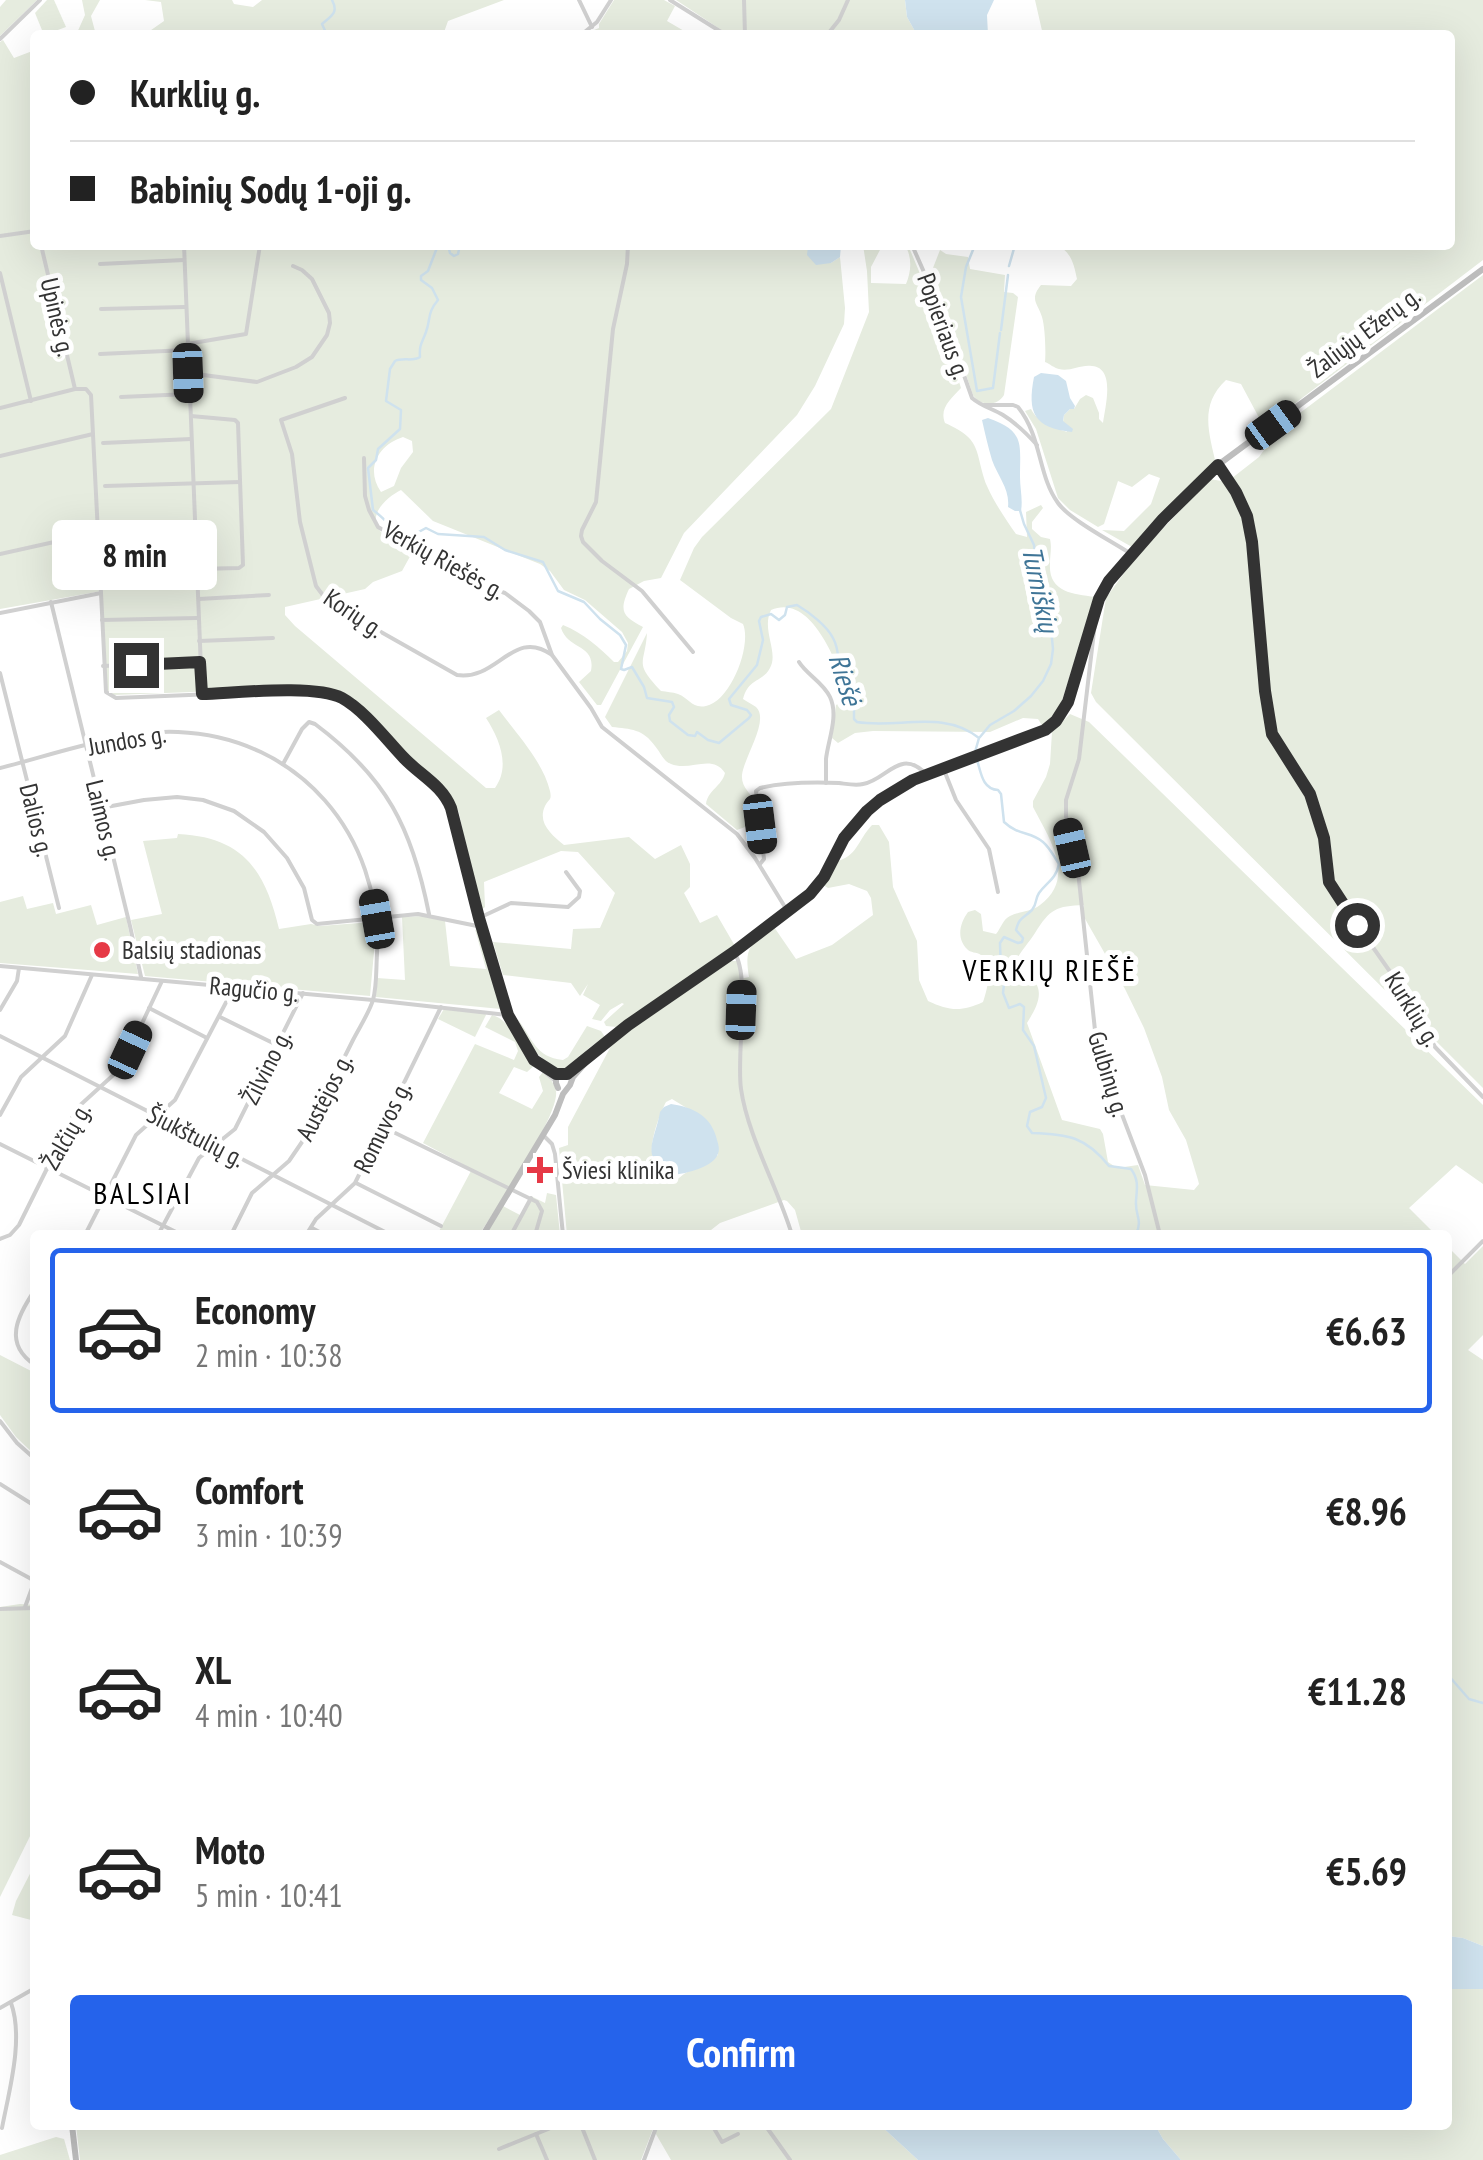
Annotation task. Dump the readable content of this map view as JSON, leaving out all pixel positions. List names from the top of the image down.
{
  "streets": {
    "main road": ["Žaliųjų Ežerų g."],
    "street": [
      "Upinės g.",
      "Popieriaus g.",
      "Verkių Riešės g.",
      "Korių g.",
      "Jundos g.",
      "Dalios g.",
      "Laimos g.",
      "Ragučio g.",
      "Kurklių g.",
      "Žilvino g.",
      "Gulbinų g.",
      "Austėjos g.",
      "Romuvos g.",
      "Žalčių g.",
      "Šiukštulių g."
    ]
  },
  "crossings": [
    ["Popieriaus g.", "Žaliųjų Ežerų g."],
    ["Žaliųjų Ežerų g.", "Verkių Riešės g."],
    ["Žaliųjų Ežerų g.", "Kurklių g."],
    ["Žaliųjų Ežerų g.", "Gulbinų g."],
    ["Verkių Riešės g.", "Korių g."],
    ["Jundos g.", "Dalios g."],
    ["Jundos g.", "Laimos g."],
    ["Jundos g.", "Ragučio g."],
    ["Jundos g.", "Austėjos g."],
    ["Laimos g.", "Ragučio g."],
    ["Ragučio g.", "Žilvino g."],
    ["Ragučio g.", "Austėjos g."],
    ["Ragučio g.", "Romuvos g."],
    ["Ragučio g.", "Žalčių g."],
    ["Žilvino g.", "Šiukštulių g."],
    ["Austėjos g.", "Šiukštulių g."],
    ["Romuvos g.", "Šiukštulių g."],
    ["Žalčių g.", "Šiukštulių g."]
  ],
  "districts": ["VERKIŲ RIEŠĖ", "BALSIAI"],
  "water": ["Turniškių", "Riešė"],
  "places": {
    "other": ["Balsių stadionas"],
    "health": ["Šviesi klinika"]
  },
  "page": {
    "banner": ["Kurklių g.", "Babinių Sodų 1-oji g."],
    "bubble": "8 min",
    "list": [
      {
        "name": "Economy",
        "note": "2 min · 10:38",
        "value": "€6.63"
      },
      {
        "name": "Comfort",
        "note": "3 min · 10:39",
        "value": "€8.96"
      },
      {
        "name": "XL",
        "note": "4 min · 10:40",
        "value": "€11.28"
      },
      {
        "name": "Moto",
        "note": "5 min · 10:41",
        "value": "€5.69"
      }
    ],
    "buttons": "Confirm"
  }
}
